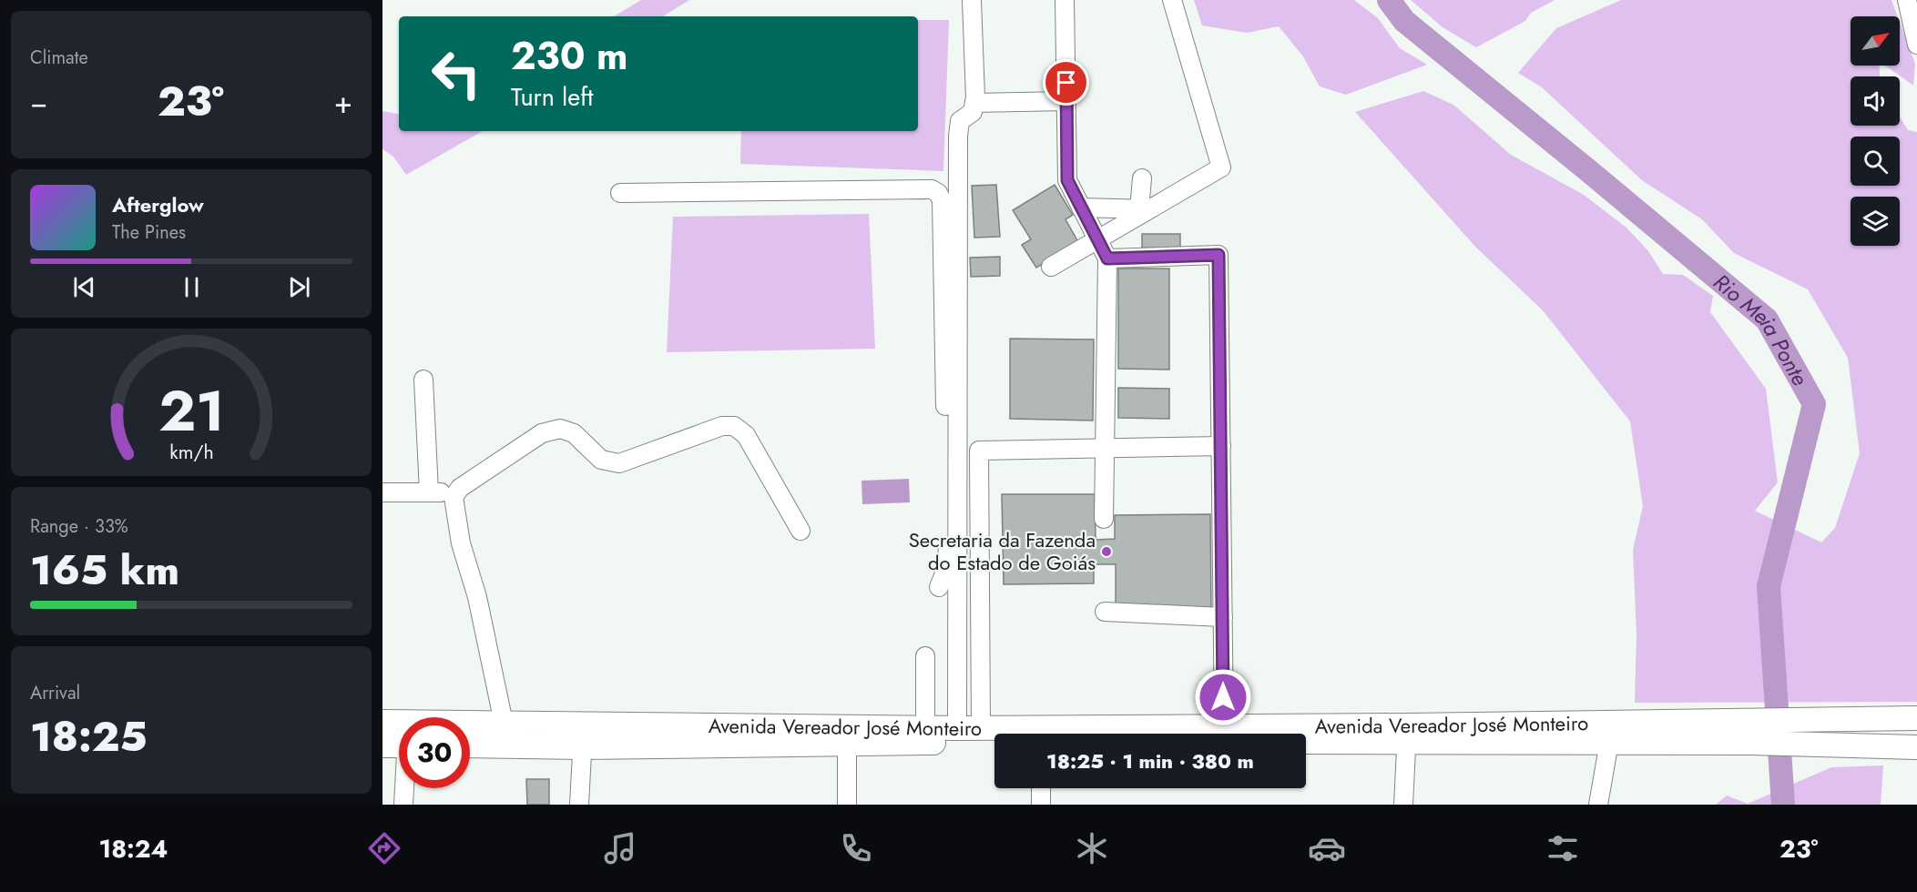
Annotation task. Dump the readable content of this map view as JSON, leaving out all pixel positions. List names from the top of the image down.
{
  "streets": {
    "main road": ["Avenida Vereador José Monteiro"]
  },
  "water": ["Rio Meia Ponte"],
  "places": ["Secretaria da Fazenda do Estado de Goiás"],
  "north": "top right",
  "page": {
    "tile": [
      "Climate",
      ["Range · 33%", "165 km"],
      ["Arrival", "18:25"]
    ],
    "turn": ["230 m", "Turn left"],
    "heat": ["−", "23°", "+"],
    "song": ["Afterglow", "The Pines"],
    "limit": "30",
    "trip": "18:25 · 1 min · 380 m",
    "tabs": ["18:24", "23°"],
    "gauge": ["21", "km/h"]
  }
}
